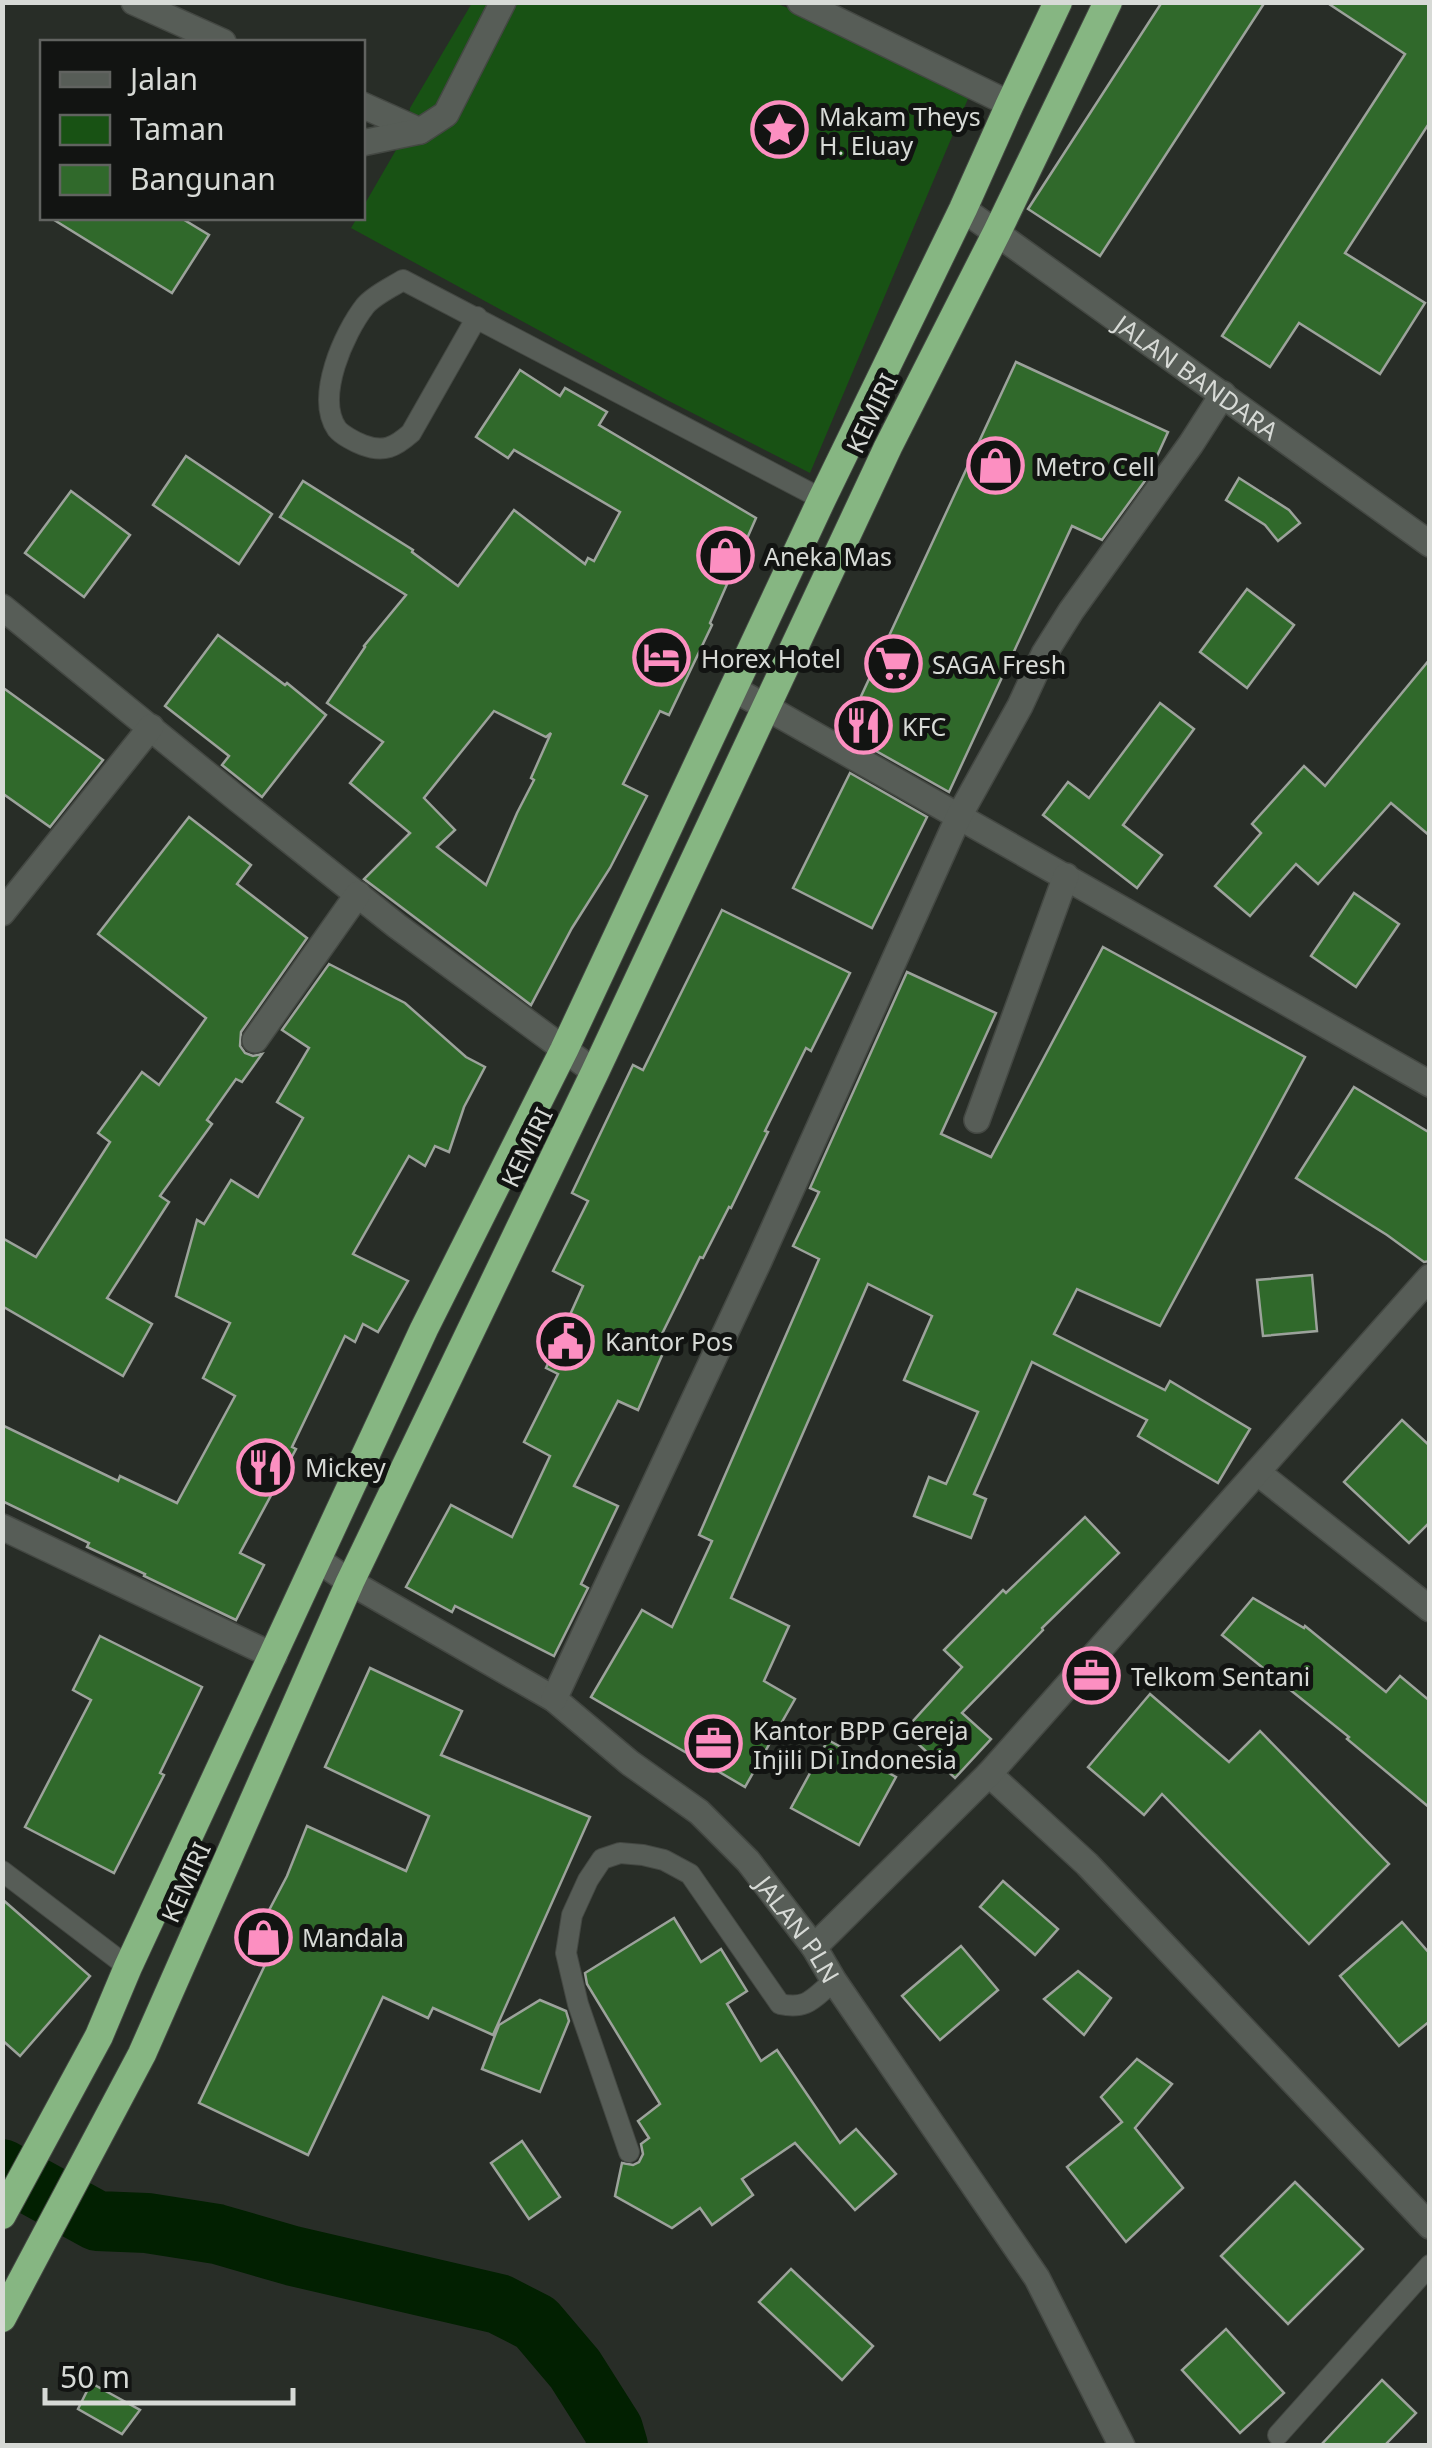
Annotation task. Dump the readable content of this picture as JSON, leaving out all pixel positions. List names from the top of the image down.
{
  "streets": {
    "highway": ["KEMIRI"],
    "street": ["JALAN BANDARA", "JALAN PLN"]
  },
  "crossings": [
    ["JALAN BANDARA", "KEMIRI"],
    ["KEMIRI", "JALAN PLN"]
  ],
  "places": {
    "place": ["Makam Theys H. Eluay"],
    "shop": ["Metro Cell", "Aneka Mas", "Mandala"],
    "hotel": ["Horex Hotel"],
    "supermarket": ["SAGA Fresh"],
    "restaurant": ["KFC", "Mickey"],
    "public building": ["Kantor Pos"],
    "office": ["Telkom Sentani", "Kantor BPP Gereja Injili Di Indonesia"]
  },
  "legend": ["Jalan", "Taman", "Bangunan"],
  "scale_bar": "50 m"
}
